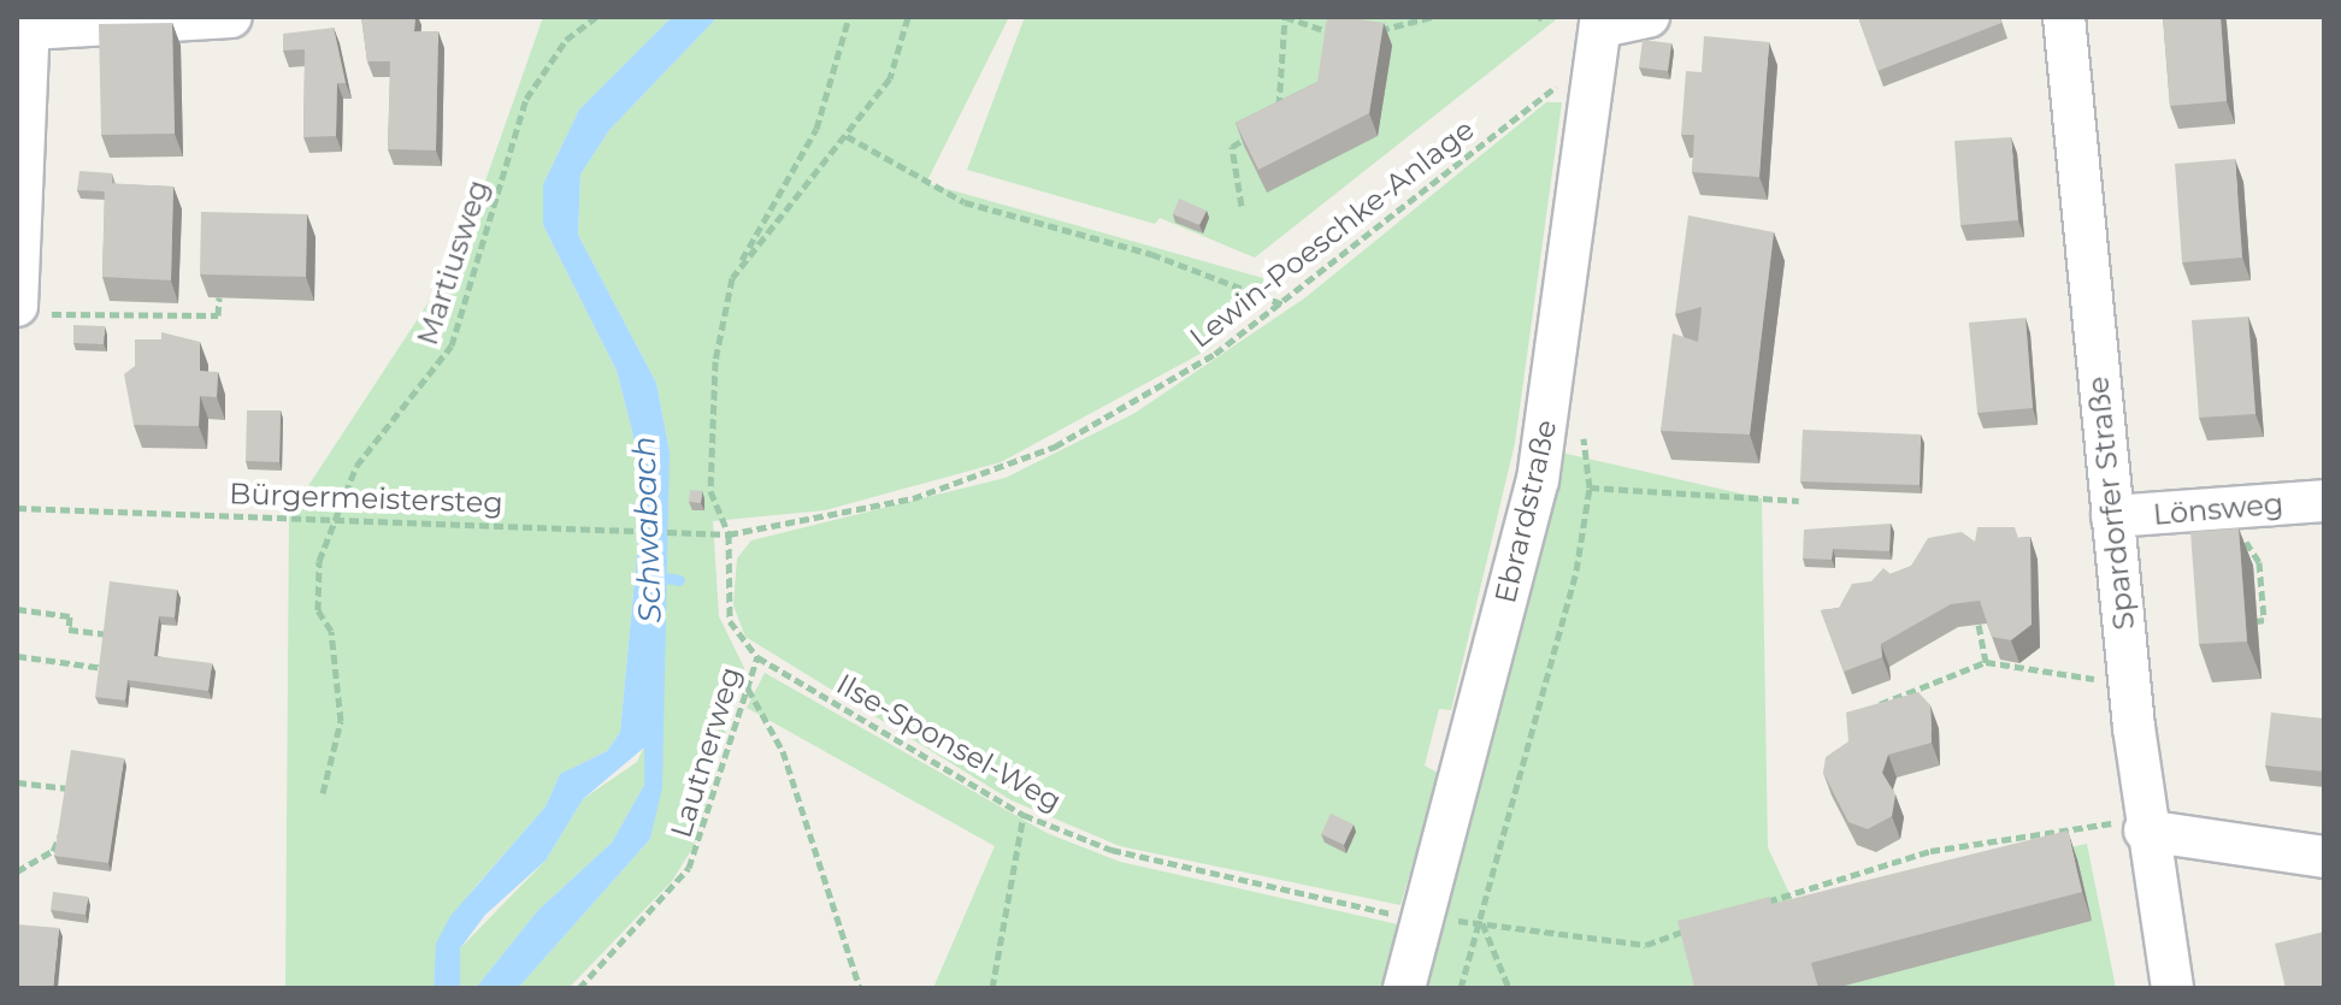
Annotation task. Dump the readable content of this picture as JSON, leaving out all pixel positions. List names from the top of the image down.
{
  "streets": {
    "street": ["Spardorfer Straße", "Lönsweg", "Ebrardstraße"],
    "path": [
      "Lewin-Poeschke-Anlage",
      "Martiusweg",
      "Bürgermeistersteg",
      "Ilse-Sponsel-Weg",
      "Lautnerweg"
    ]
  },
  "crossings": [
    ["Lewin-Poeschke-Anlage", "Bürgermeistersteg"],
    ["Lewin-Poeschke-Anlage", "Ilse-Sponsel-Weg"],
    ["Martiusweg", "Bürgermeistersteg"],
    ["Spardorfer Straße", "Lönsweg"],
    ["Ebrardstraße", "Ilse-Sponsel-Weg"],
    ["Ilse-Sponsel-Weg", "Lautnerweg"]
  ],
  "water": ["Schwabach"]
}
